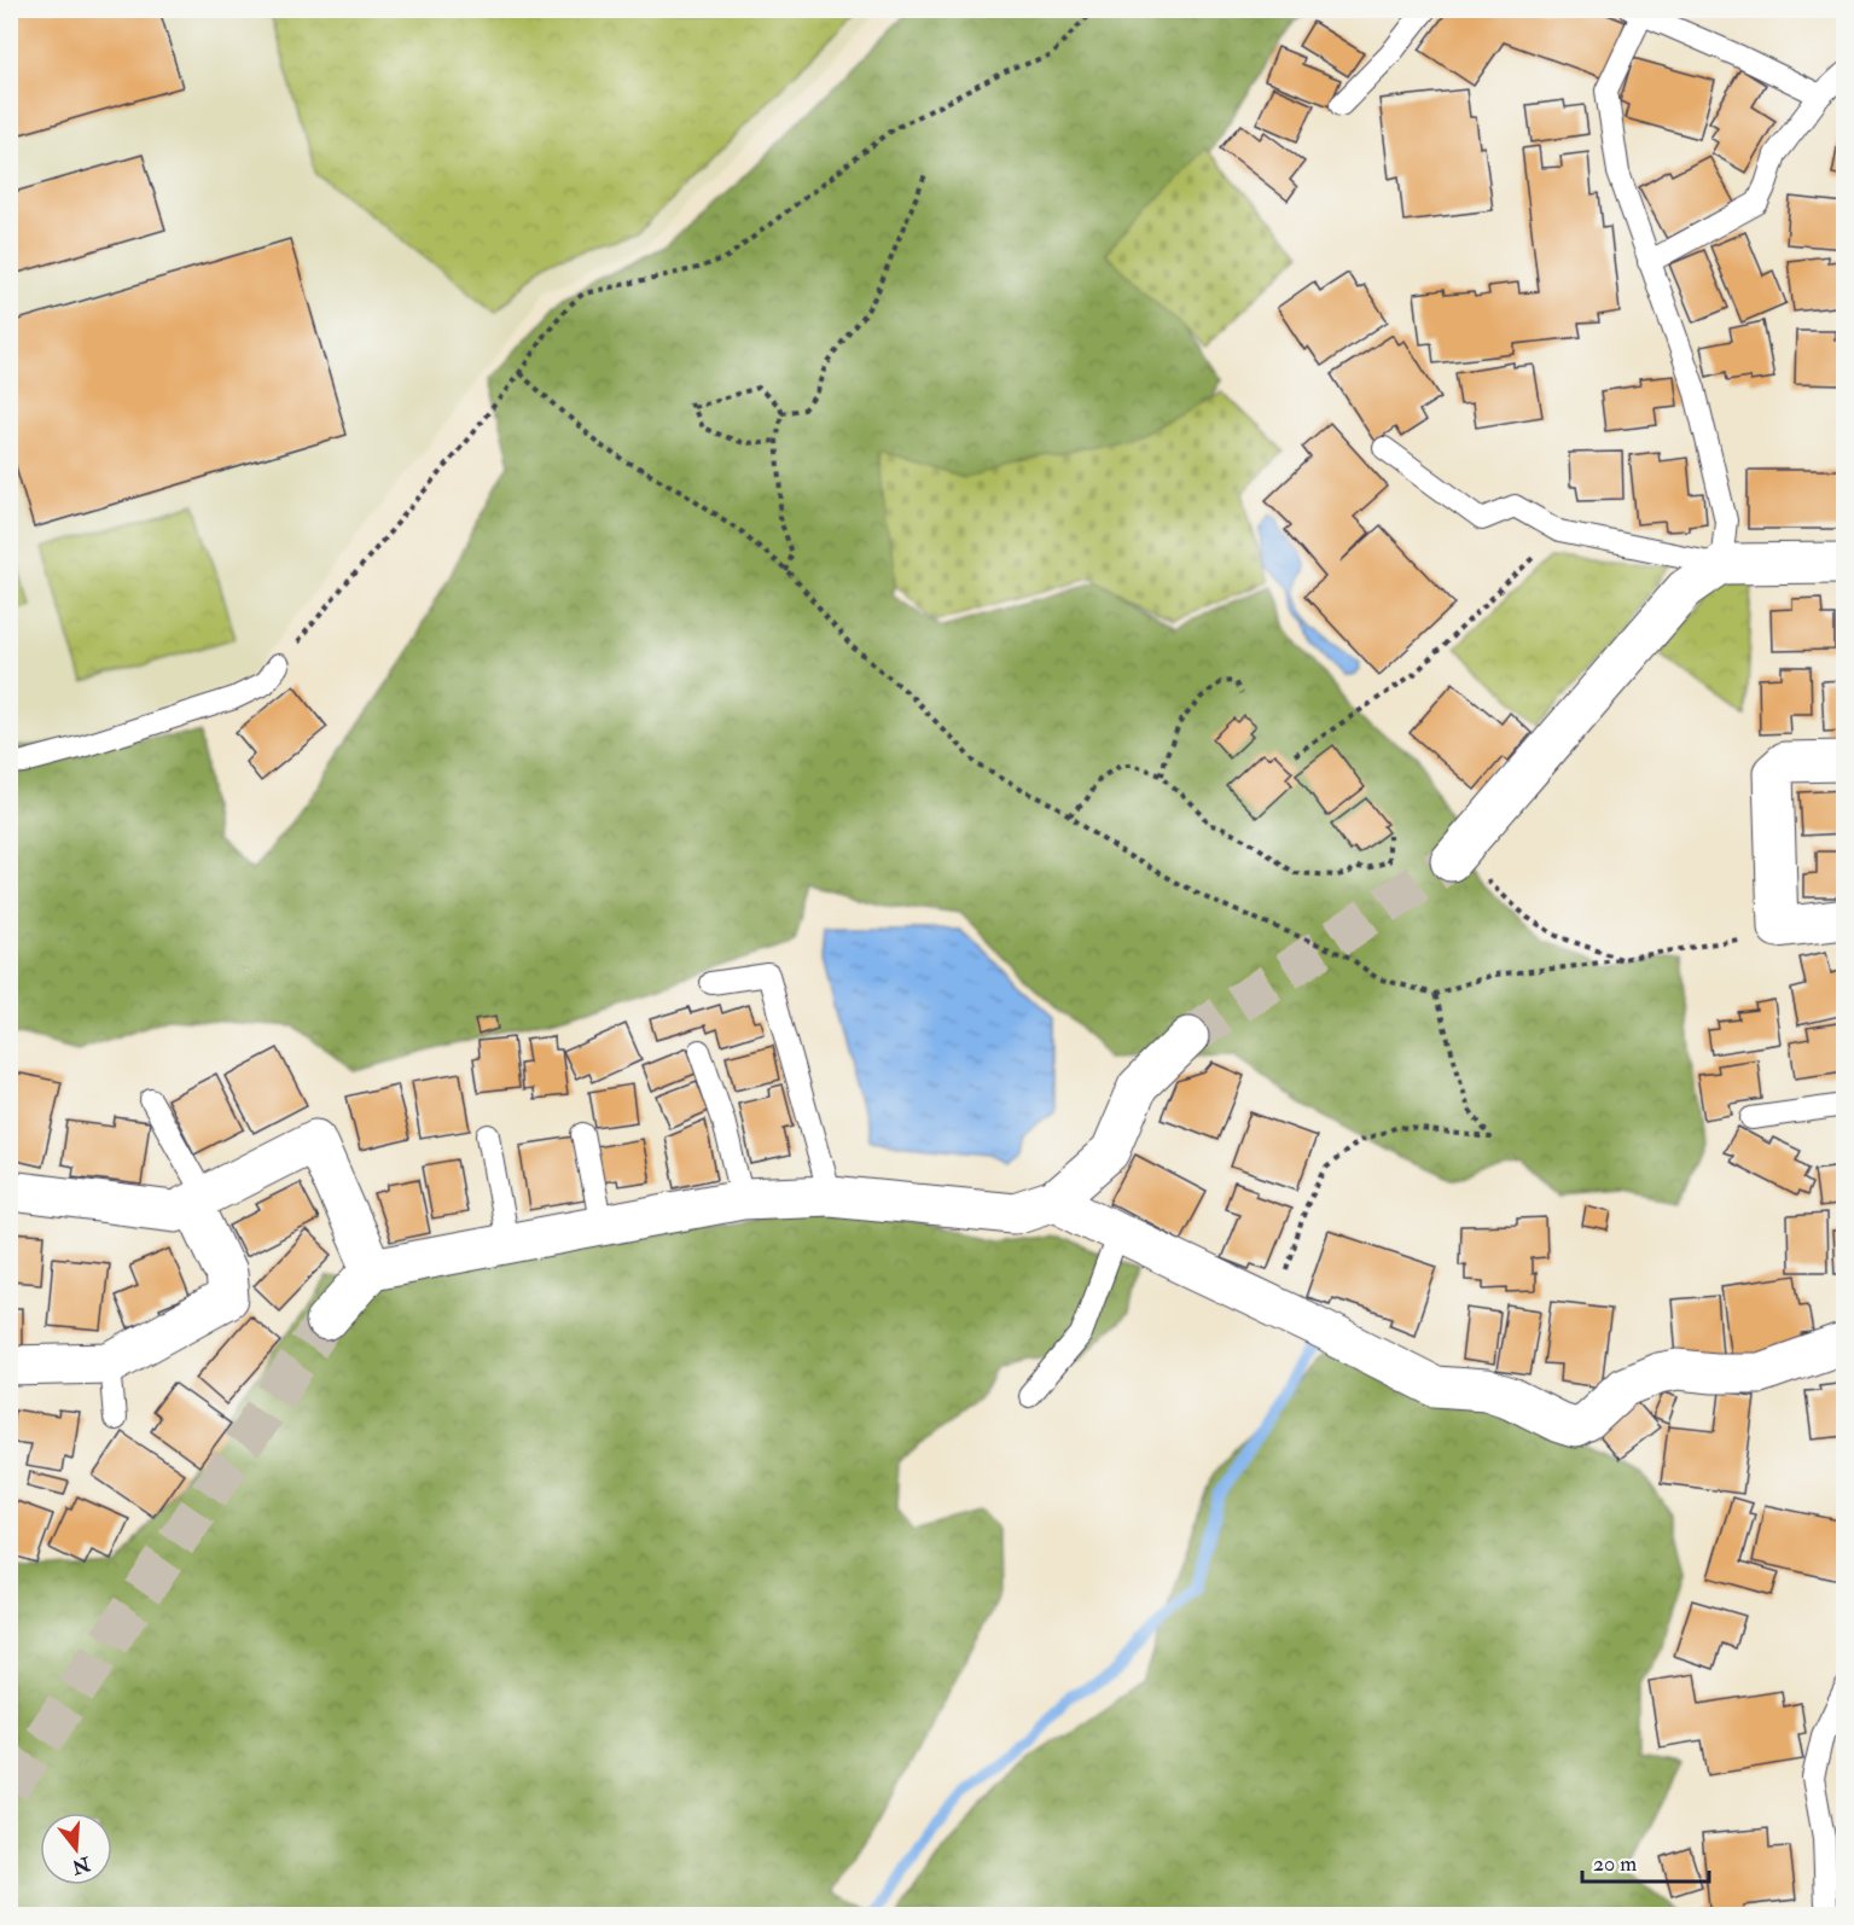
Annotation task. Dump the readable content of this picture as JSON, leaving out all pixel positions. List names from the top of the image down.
{
  "scale_bar": "20 m",
  "north": "bottom"
}
